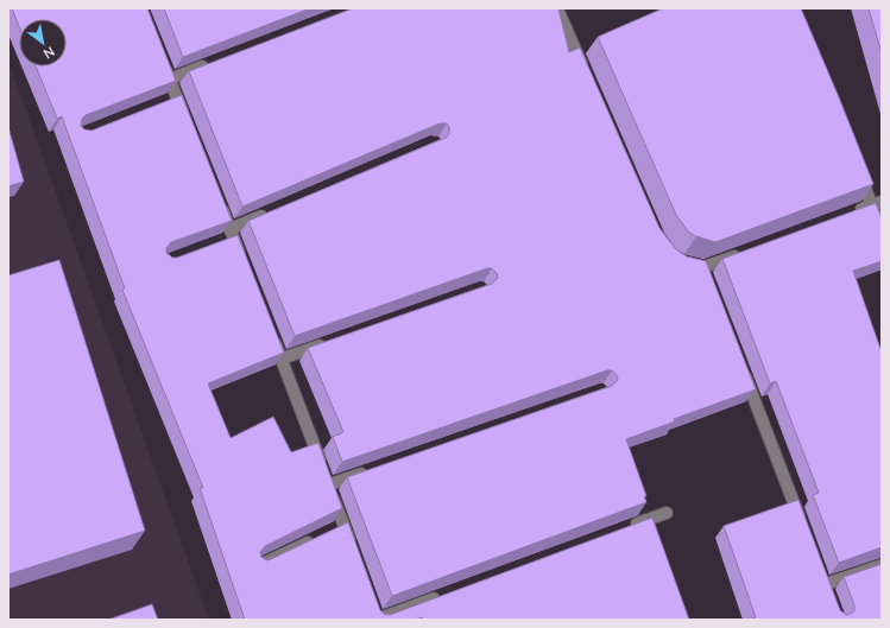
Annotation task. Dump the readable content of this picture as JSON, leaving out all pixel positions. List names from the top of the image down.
{
  "north": "bottom right"
}
